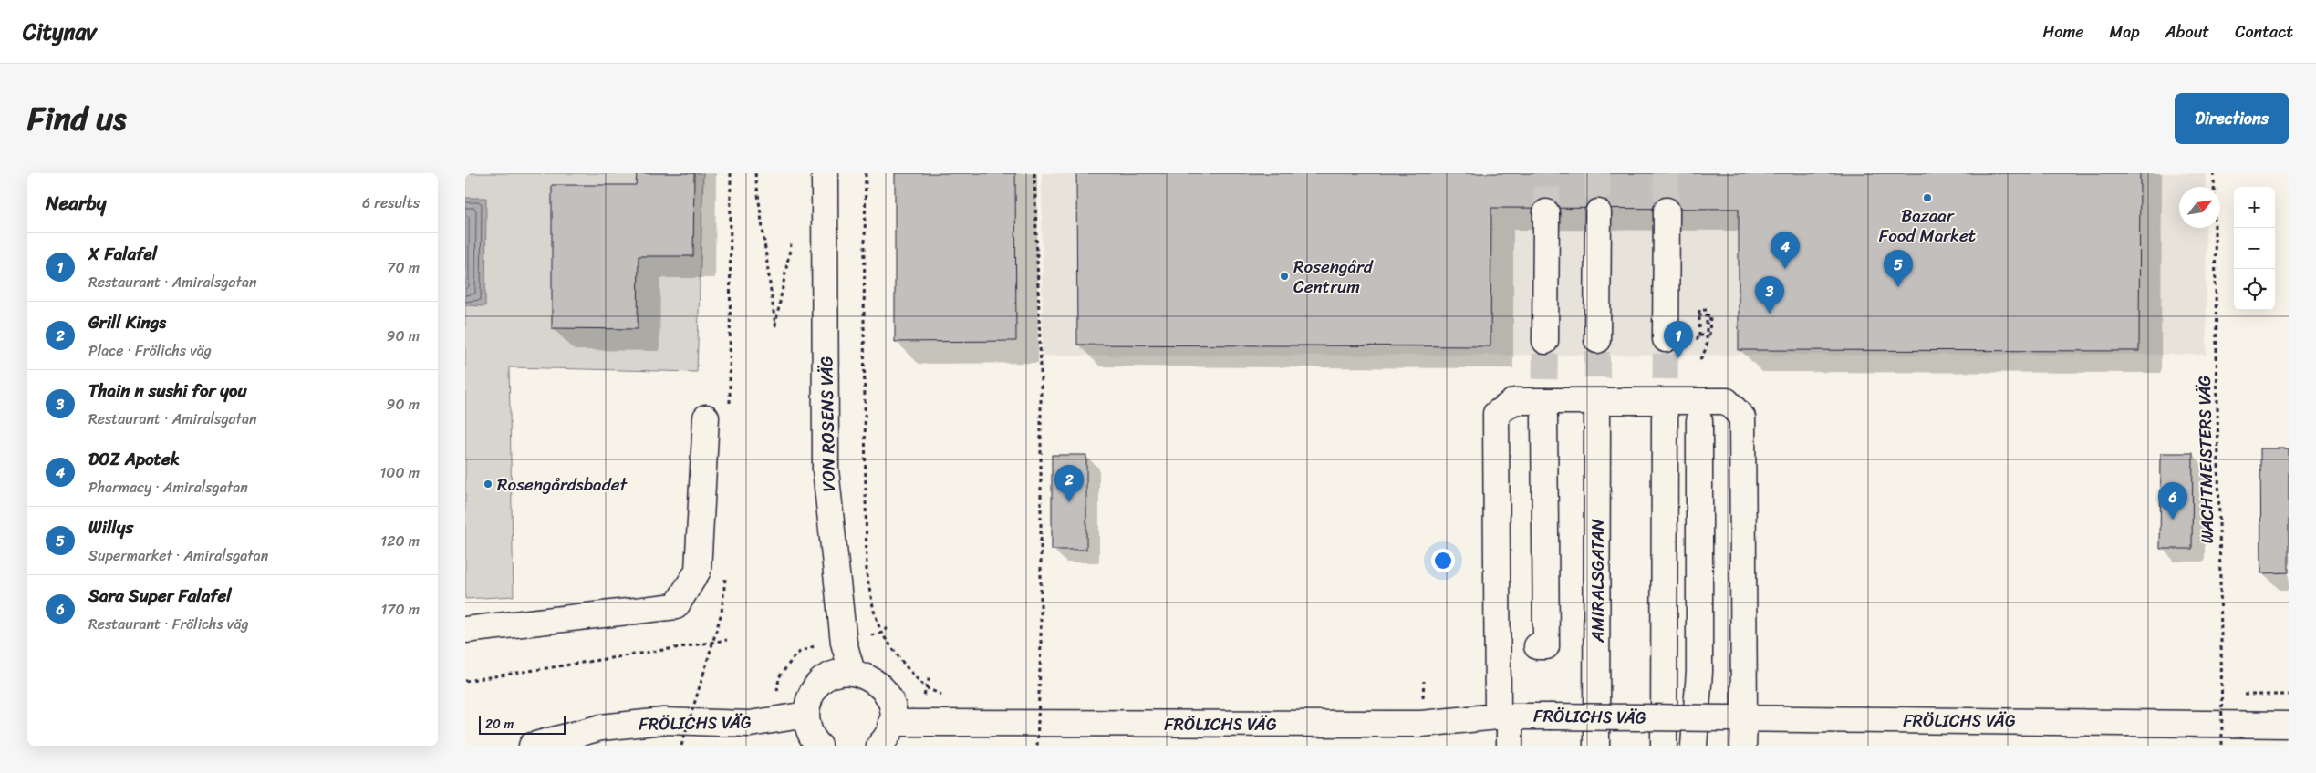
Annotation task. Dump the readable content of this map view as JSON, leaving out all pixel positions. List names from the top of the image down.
{
  "streets": {
    "street": ["VON ROSENS VÄG", "AMIRALSGATAN", "FRÖLICHS VÄG"],
    "path": ["WACHTMEISTERS VÄG"]
  },
  "places": ["Bazaar Food Market", "Rosengård Centrum", "Rosengårdsbadet"],
  "scale_bar": "20 m",
  "north": "top right",
  "page": {
    "header": "Citynav",
    "nav": [
      "Home",
      "Map",
      "About",
      "Contact"
    ],
    "title": "Find us",
    "buttons": "Directions",
    "heading": ["Nearby", "6 results"],
    "map_buttons": ["+", "−"],
    "pins": [
      "4",
      "5",
      "3",
      "1",
      "2",
      "6"
    ],
    "list": [
      {
        "mark": "1",
        "name": "X Falafel",
        "note": "Restaurant · Amiralsgatan",
        "value": "70 m"
      },
      {
        "mark": "2",
        "name": "Grill Kings",
        "note": "Place · Frölichs väg",
        "value": "90 m"
      },
      {
        "mark": "3",
        "name": "Thain n sushi for you",
        "note": "Restaurant · Amiralsgatan",
        "value": "90 m"
      },
      {
        "mark": "4",
        "name": "DOZ Apotek",
        "note": "Pharmacy · Amiralsgatan",
        "value": "100 m"
      },
      {
        "mark": "5",
        "name": "Willys",
        "note": "Supermarket · Amiralsgatan",
        "value": "120 m"
      },
      {
        "mark": "6",
        "name": "Sara Super Falafel",
        "note": "Restaurant · Frölichs väg",
        "value": "170 m"
      }
    ],
    "scale": "20 m"
  }
}
